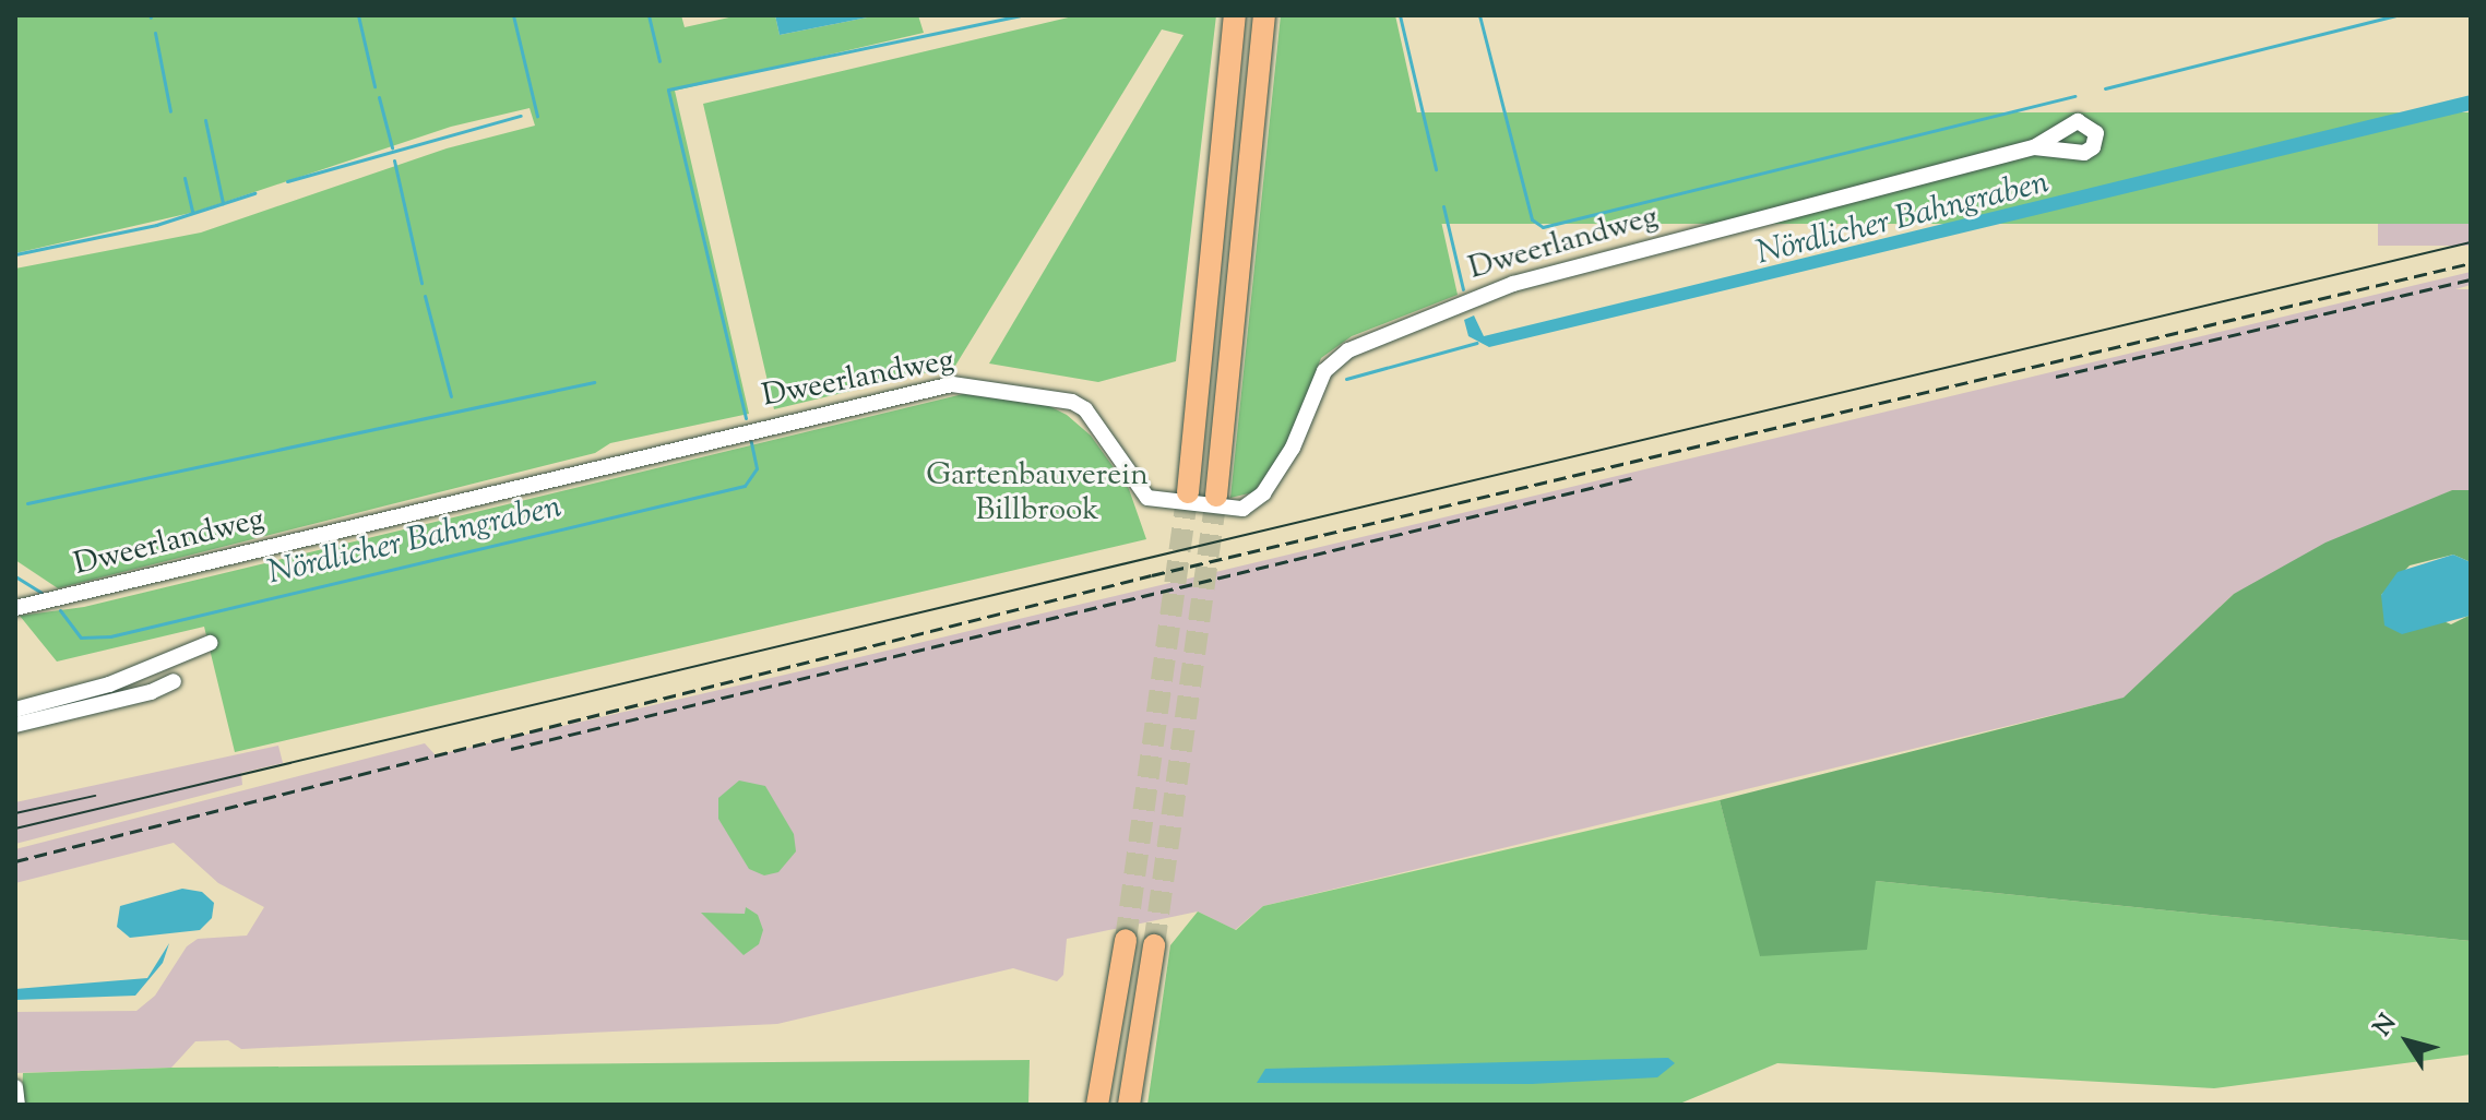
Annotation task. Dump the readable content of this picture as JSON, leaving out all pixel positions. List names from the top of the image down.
{
  "streets": {
    "street": ["Dweerlandweg"]
  },
  "water": ["Nördlicher Bahngraben"],
  "parks": ["Gartenbauverein Billbrook"],
  "north": "top left"
}
